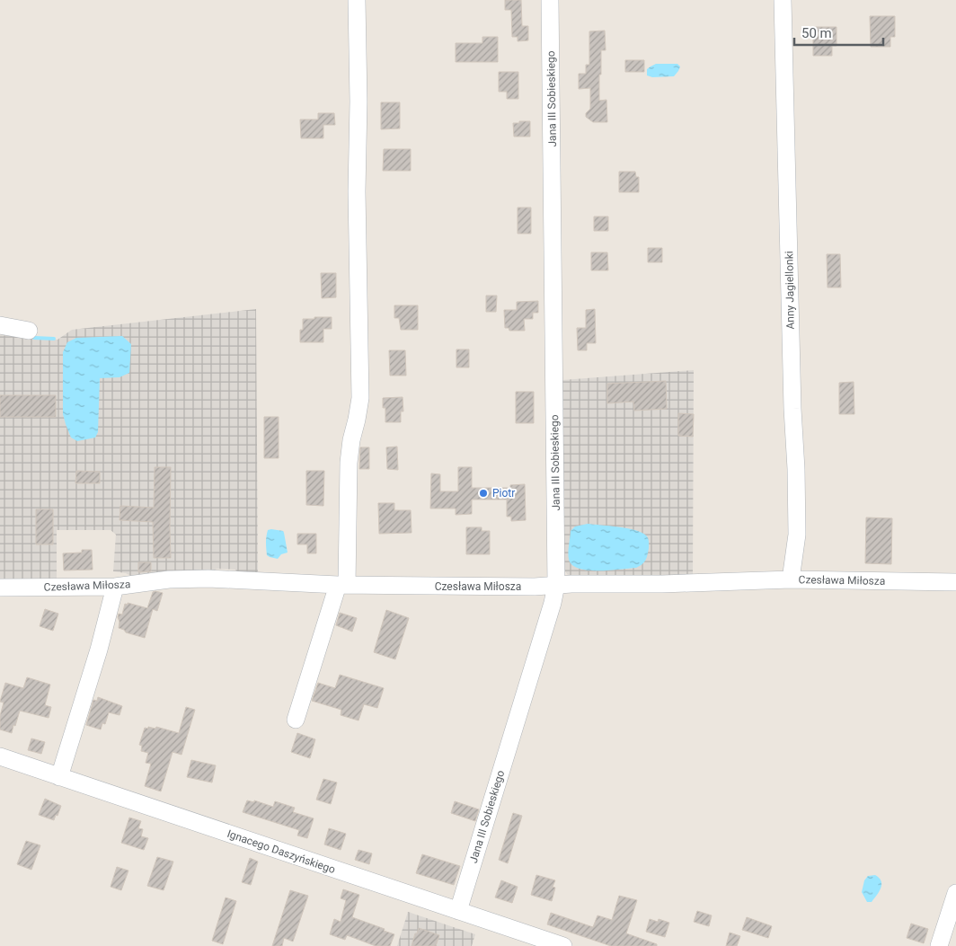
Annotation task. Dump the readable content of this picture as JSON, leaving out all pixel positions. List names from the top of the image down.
{
  "streets": {
    "street": [
      "Jana III Sobieskiego",
      "Anny Jagiellonki",
      "Czesława Miłosza",
      "Ignacego Daszyńskiego"
    ]
  },
  "crossings": [
    ["Jana III Sobieskiego", "Czesława Miłosza"],
    ["Jana III Sobieskiego", "Ignacego Daszyńskiego"],
    ["Anny Jagiellonki", "Czesława Miłosza"]
  ],
  "places": ["Piotr"],
  "scale_bar": "50 m"
}
